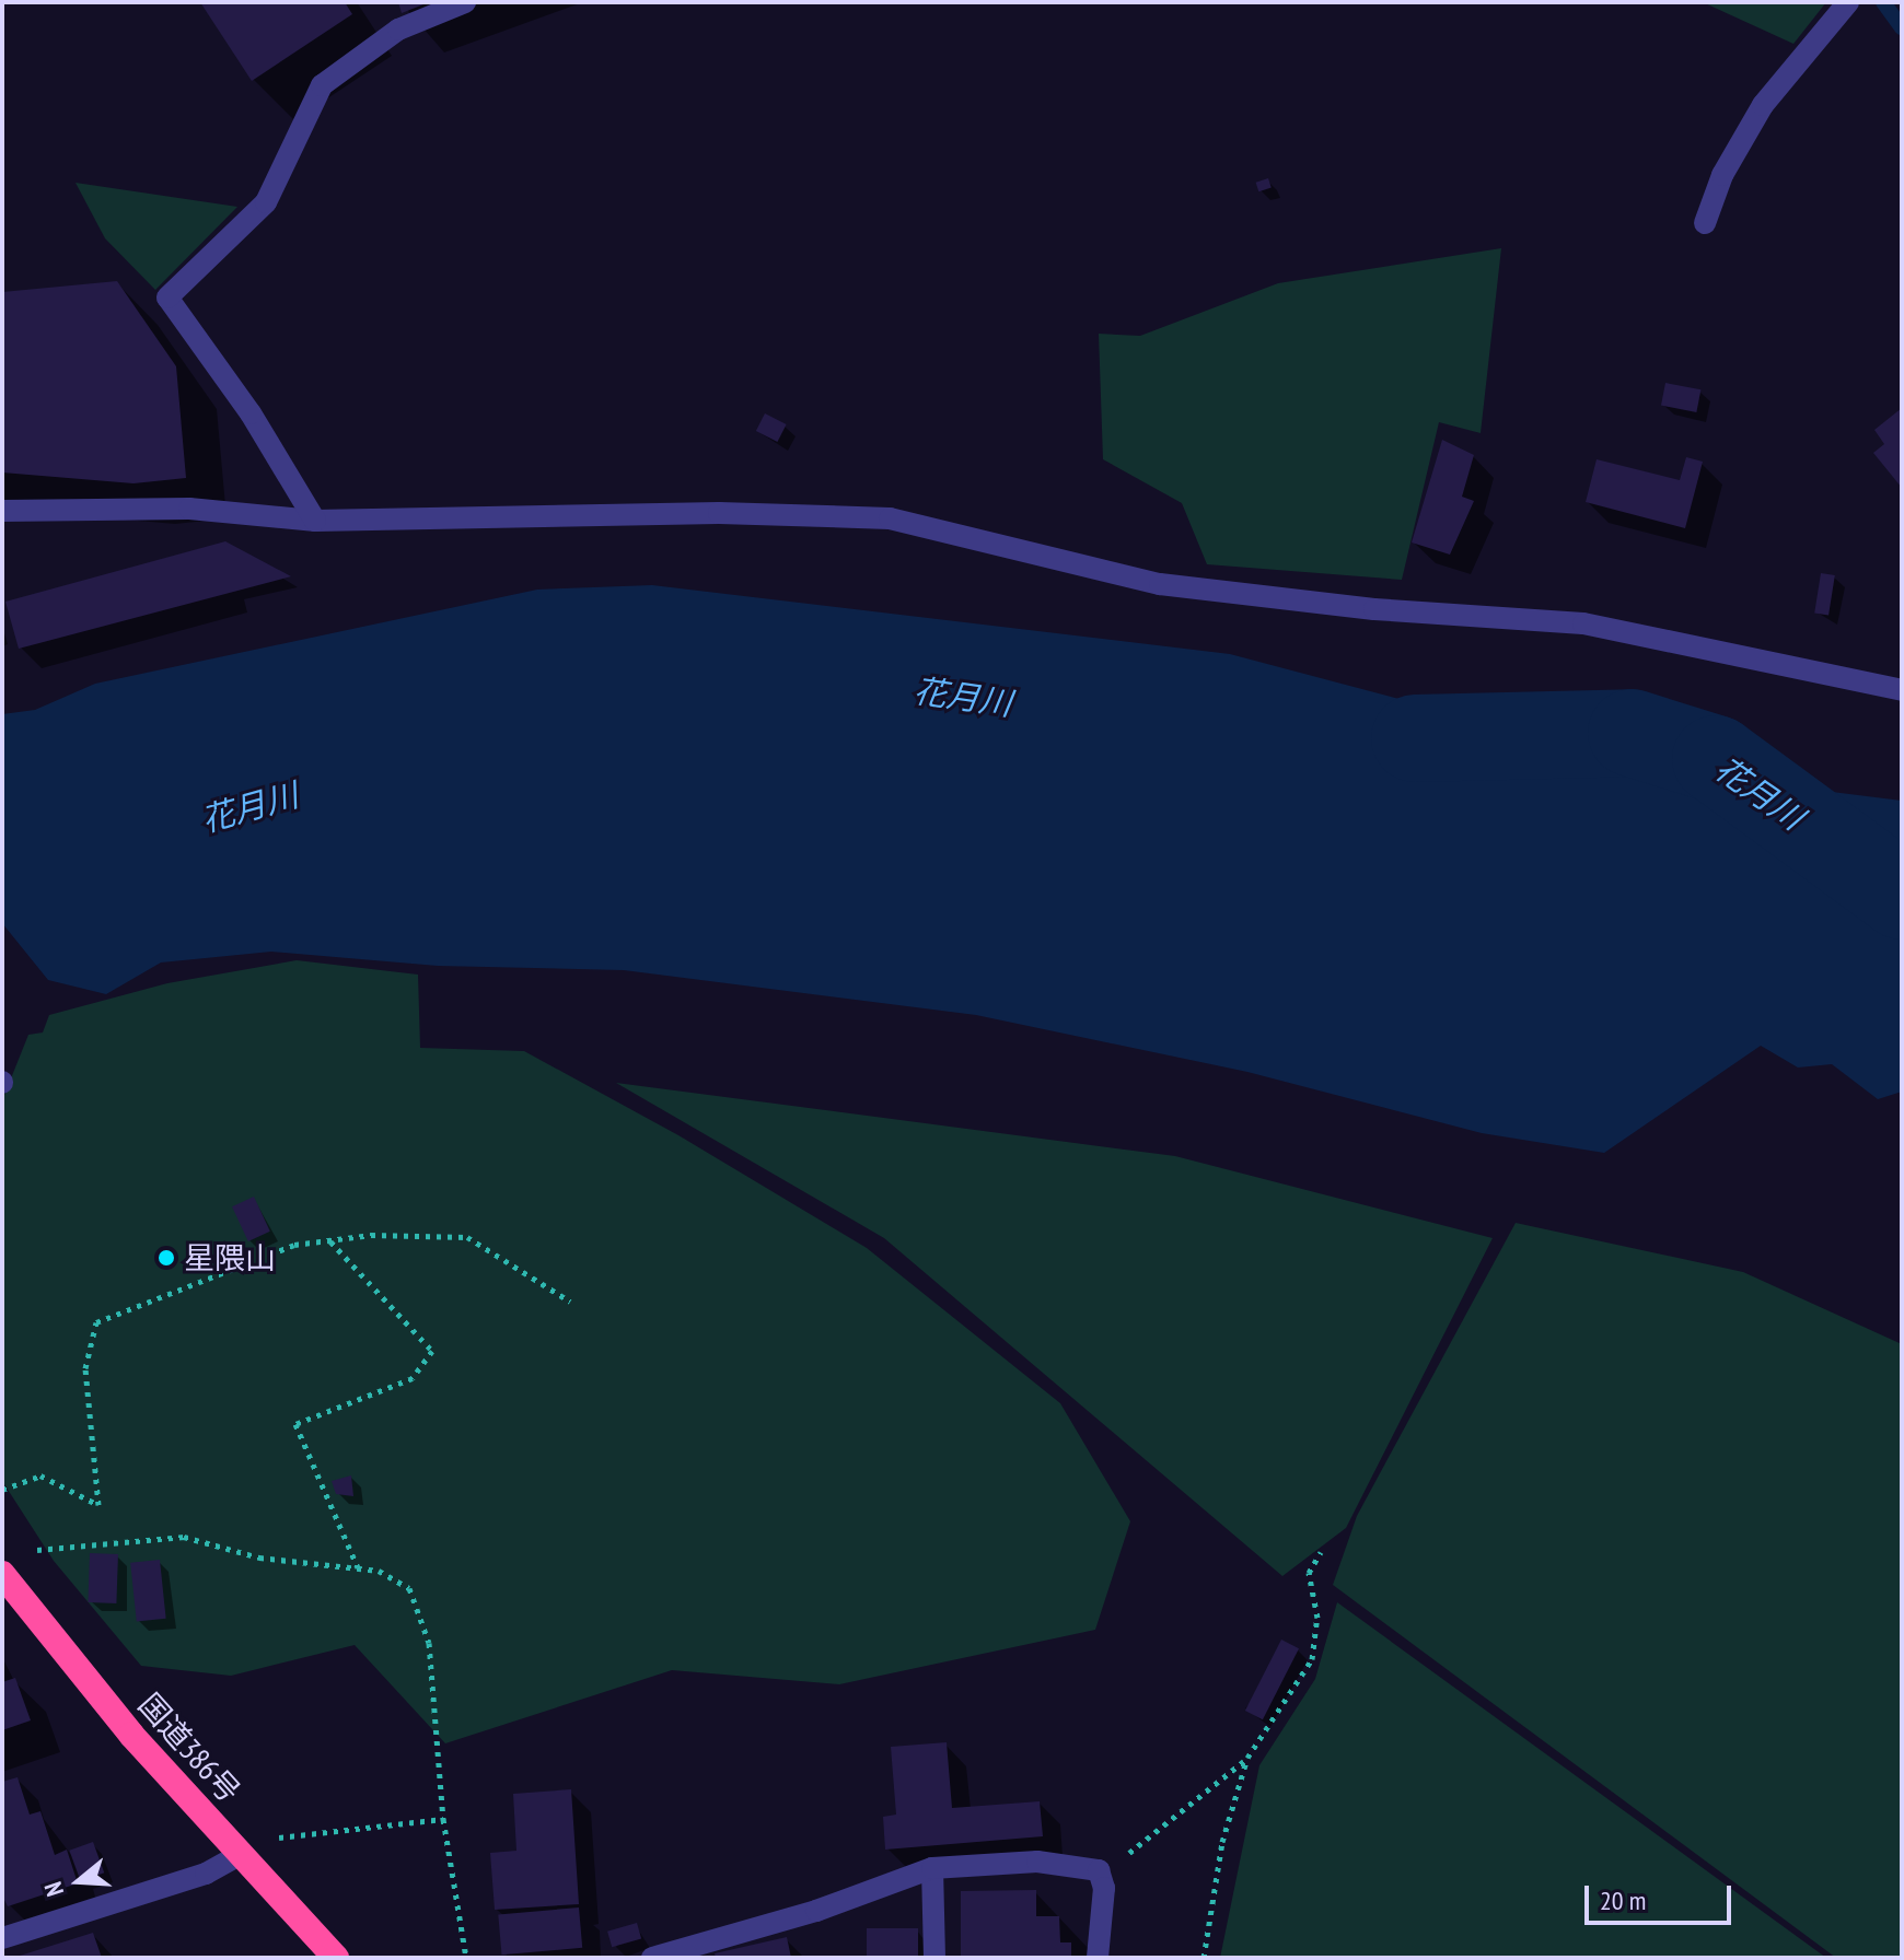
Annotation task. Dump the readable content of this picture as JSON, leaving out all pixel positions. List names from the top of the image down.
{
  "streets": {
    "highway": ["国道386号"]
  },
  "water": ["花月川"],
  "places": ["星隈山"],
  "scale_bar": "20 m",
  "north": "left"
}
